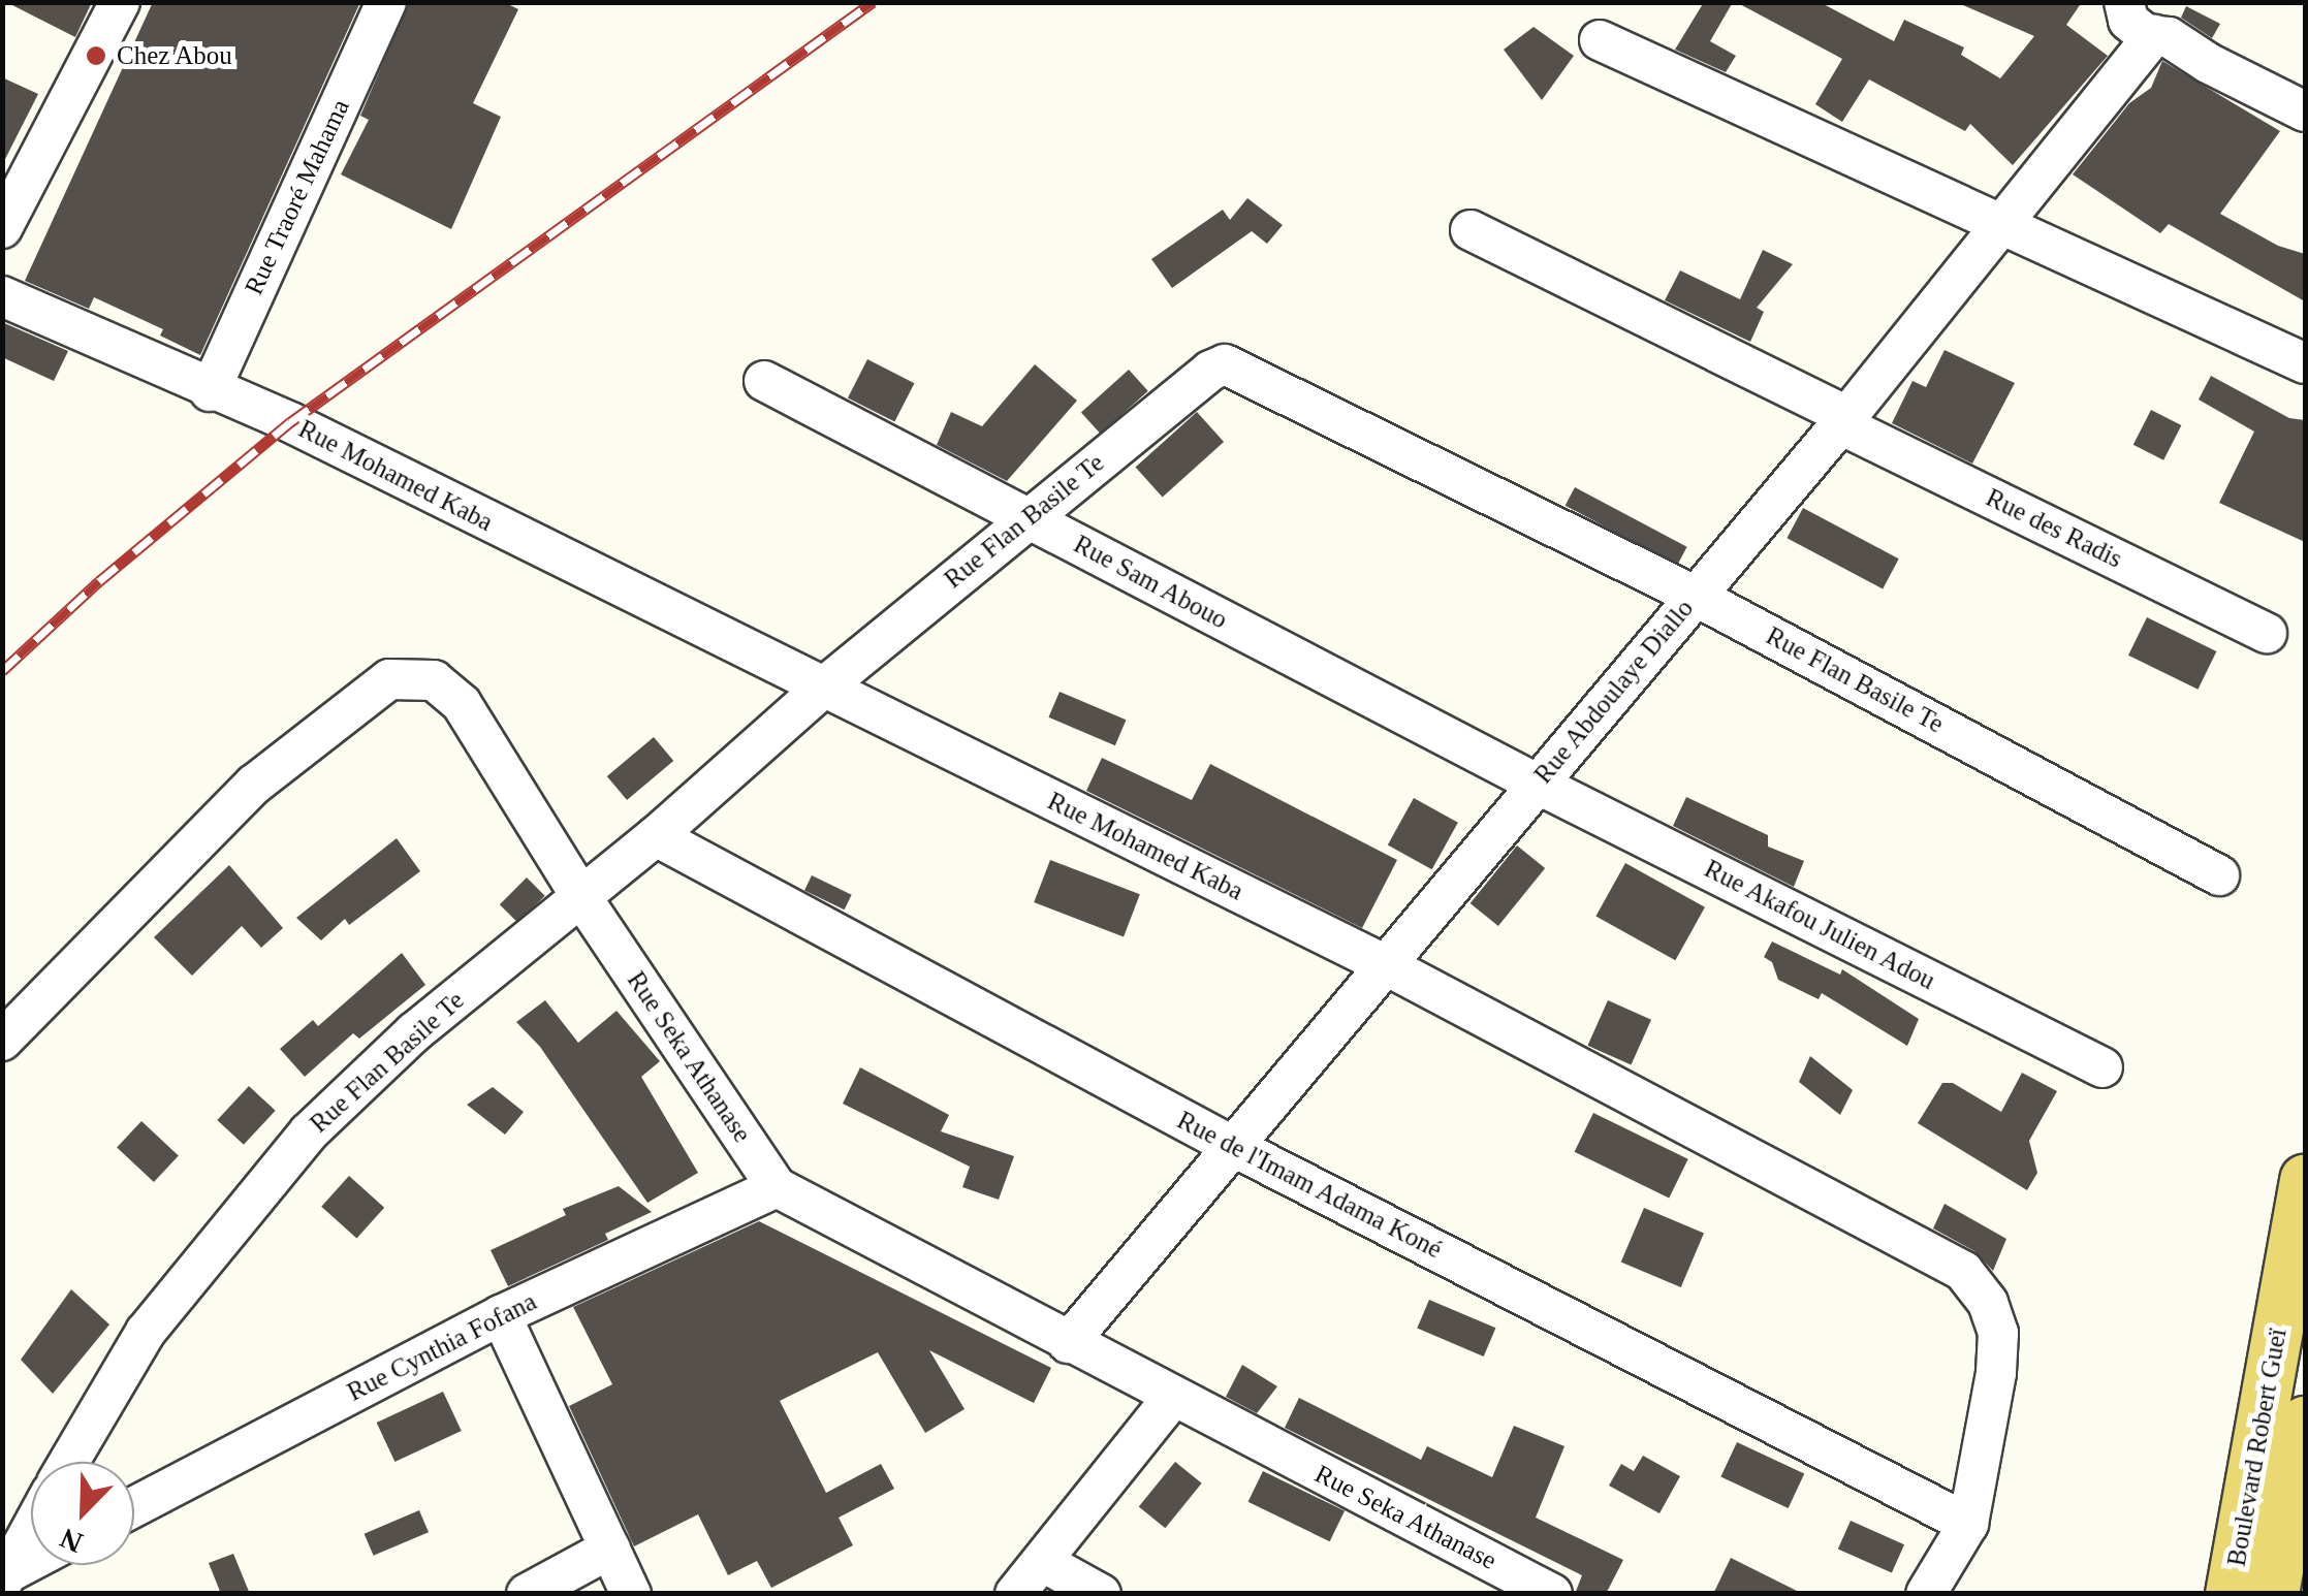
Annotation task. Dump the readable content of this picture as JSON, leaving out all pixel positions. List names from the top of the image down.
{
  "streets": {
    "main road": ["Boulevard Robert Gueï"],
    "street": [
      "Rue Traoré Mahama",
      "Rue Mohamed Kaba",
      "Rue Flan Basile Te",
      "Rue des Radis",
      "Rue Sam Abouo",
      "Rue Abdoulaye Diallo",
      "Rue Akafou Julien Adou",
      "Rue Seka Athanase",
      "Rue de l'Imam Adama Koné",
      "Rue Cynthia Fofana"
    ]
  },
  "crossings": [
    ["Rue Traoré Mahama", "Rue Mohamed Kaba"],
    ["Rue Mohamed Kaba", "Rue Flan Basile Te"],
    ["Rue Mohamed Kaba", "Rue Abdoulaye Diallo"],
    ["Rue Mohamed Kaba", "Rue de l'Imam Adama Koné"],
    ["Rue Flan Basile Te", "Rue Sam Abouo"],
    ["Rue Flan Basile Te", "Rue Abdoulaye Diallo"],
    ["Rue Flan Basile Te", "Rue Seka Athanase"],
    ["Rue Flan Basile Te", "Rue de l'Imam Adama Koné"],
    ["Rue des Radis", "Rue Abdoulaye Diallo"],
    ["Rue Sam Abouo", "Rue Abdoulaye Diallo"],
    ["Rue Sam Abouo", "Rue Akafou Julien Adou"],
    ["Rue Abdoulaye Diallo", "Rue Akafou Julien Adou"],
    ["Rue Abdoulaye Diallo", "Rue Seka Athanase"],
    ["Rue Abdoulaye Diallo", "Rue de l'Imam Adama Koné"],
    ["Rue Seka Athanase", "Rue Cynthia Fofana"]
  ],
  "places": ["Chez Abou"],
  "north": "bottom left"
}
